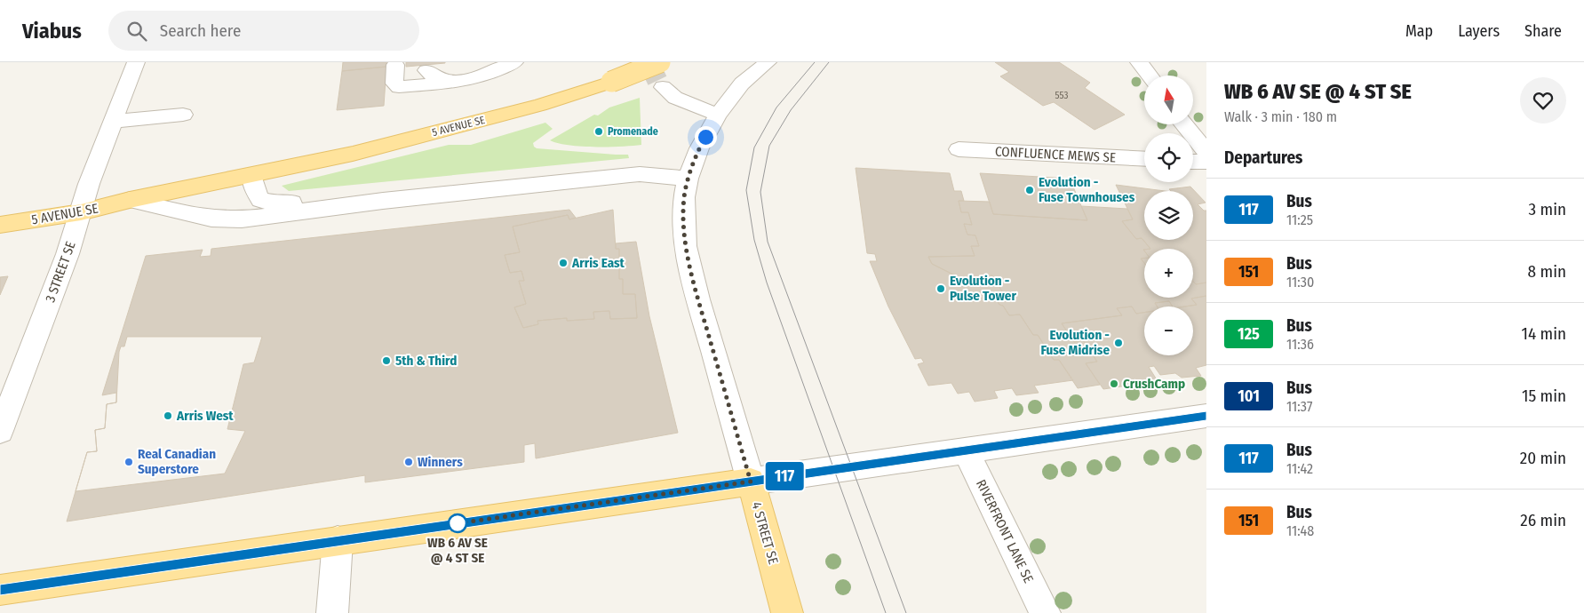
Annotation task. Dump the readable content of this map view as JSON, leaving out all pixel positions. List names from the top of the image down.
{
  "streets": {
    "main road": ["5 AVENUE SE", "4 STREET SE"],
    "street": ["CONFLUENCE MEWS SE", "3 STREET SE", "RIVERFRONT LANE SE"]
  },
  "crossings": [
    ["5 AVENUE SE", "3 STREET SE"],
    ["5 AVENUE SE", "4 STREET SE"]
  ],
  "places": [
    "Promenade",
    "Evolution - Fuse Townhouses",
    "Arris East",
    "Evolution - Pulse Tower",
    "Evolution - Fuse Midrise",
    "5th & Third",
    "CrushCamp",
    "Arris West",
    "Real Canadian Superstore",
    "Winners",
    "WB 6 AV SE @ 4 ST SE"
  ],
  "lines": ["bus line 117"],
  "house_numbers": ["553"],
  "north": "top",
  "page": {
    "header": "Viabus",
    "search": "Search here",
    "nav": ["Map", "Layers", "Share"],
    "on_map": "117",
    "heading": [
      ["WB 6 AV SE @ 4 ST SE", "Walk · 3 min · 180 m"],
      "Departures"
    ],
    "map_buttons": ["+", "−"],
    "list": [
      {
        "mark": "117",
        "name": "Bus",
        "note": "11:25",
        "value": "3 min"
      },
      {
        "mark": "151",
        "name": "Bus",
        "note": "11:30",
        "value": "8 min"
      },
      {
        "mark": "125",
        "name": "Bus",
        "note": "11:36",
        "value": "14 min"
      },
      {
        "mark": "101",
        "name": "Bus",
        "note": "11:37",
        "value": "15 min"
      },
      {
        "mark": "117",
        "name": "Bus",
        "note": "11:42",
        "value": "20 min"
      },
      {
        "mark": "151",
        "name": "Bus",
        "note": "11:48",
        "value": "26 min"
      }
    ]
  }
}
